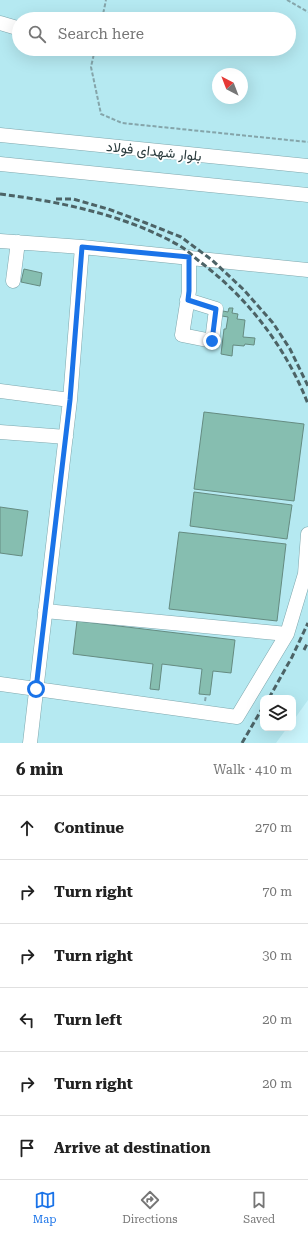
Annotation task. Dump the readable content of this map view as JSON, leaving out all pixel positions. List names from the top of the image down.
{
  "streets": {
    "street": ["بلوار شهدای فولاد"]
  },
  "north": "top left",
  "page": {
    "search": "Search here",
    "heading": ["6 min", "Walk · 410 m"],
    "list": [
      ["Continue", "270 m"],
      ["Turn right", "70 m"],
      ["Turn right", "30 m"],
      ["Turn left", "20 m"],
      ["Turn right", "20 m"],
      "Arrive at destination"
    ],
    "nav": ["Map", "Directions", "Saved"]
  }
}
